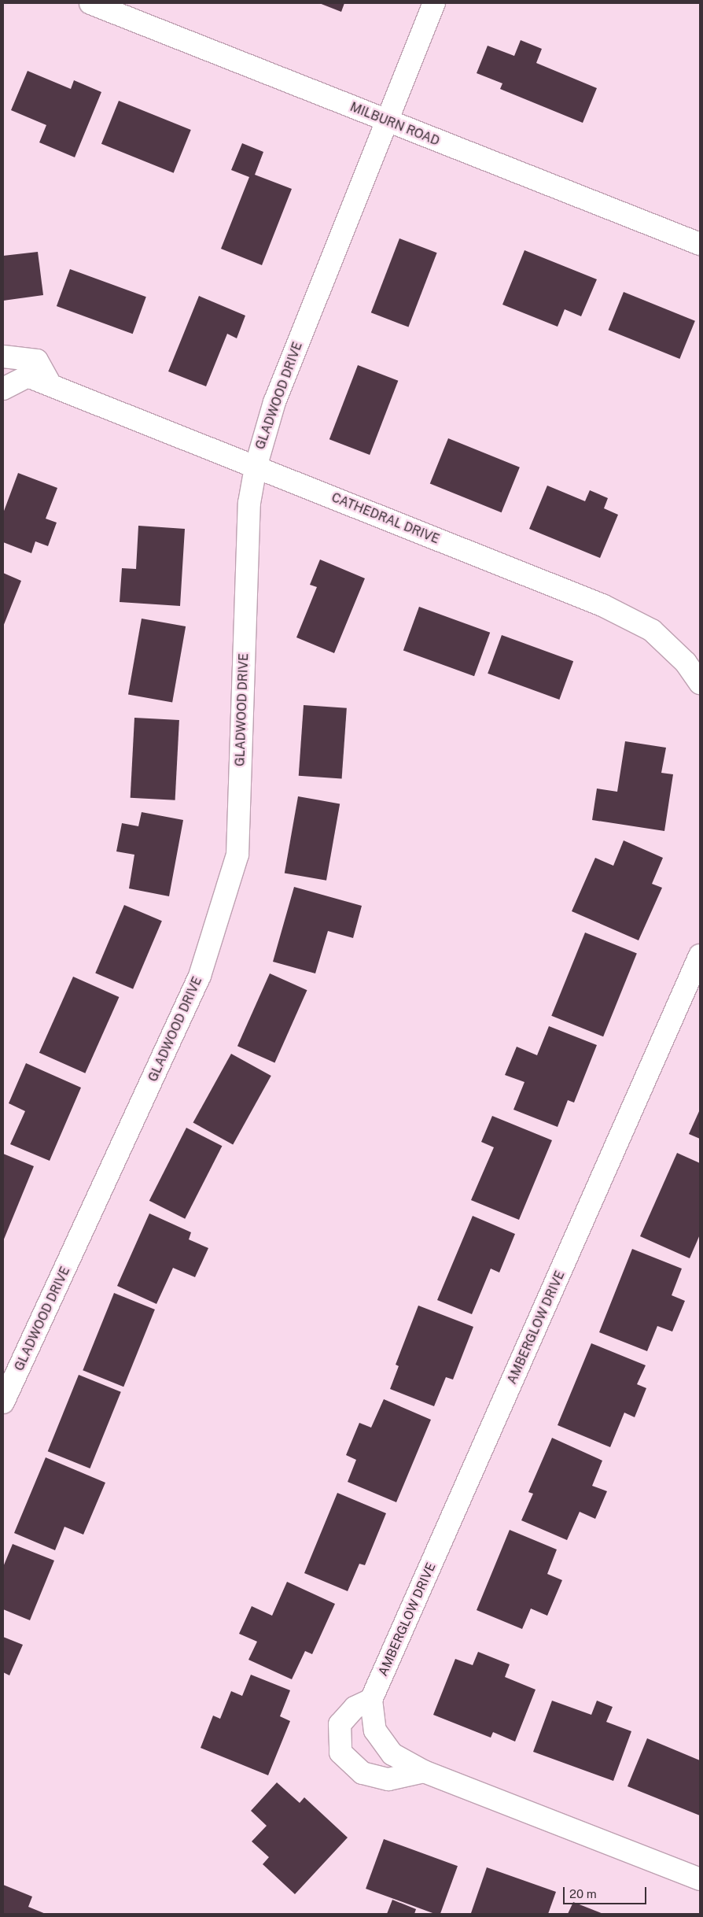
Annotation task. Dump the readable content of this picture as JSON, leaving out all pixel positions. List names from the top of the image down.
{
  "streets": {
    "street": [
      "MILBURN ROAD",
      "GLADWOOD DRIVE",
      "CATHEDRAL DRIVE",
      "AMBERGLOW DRIVE"
    ]
  },
  "crossings": [
    ["MILBURN ROAD", "GLADWOOD DRIVE"],
    ["GLADWOOD DRIVE", "CATHEDRAL DRIVE"]
  ],
  "scale_bar": "20 m"
}
